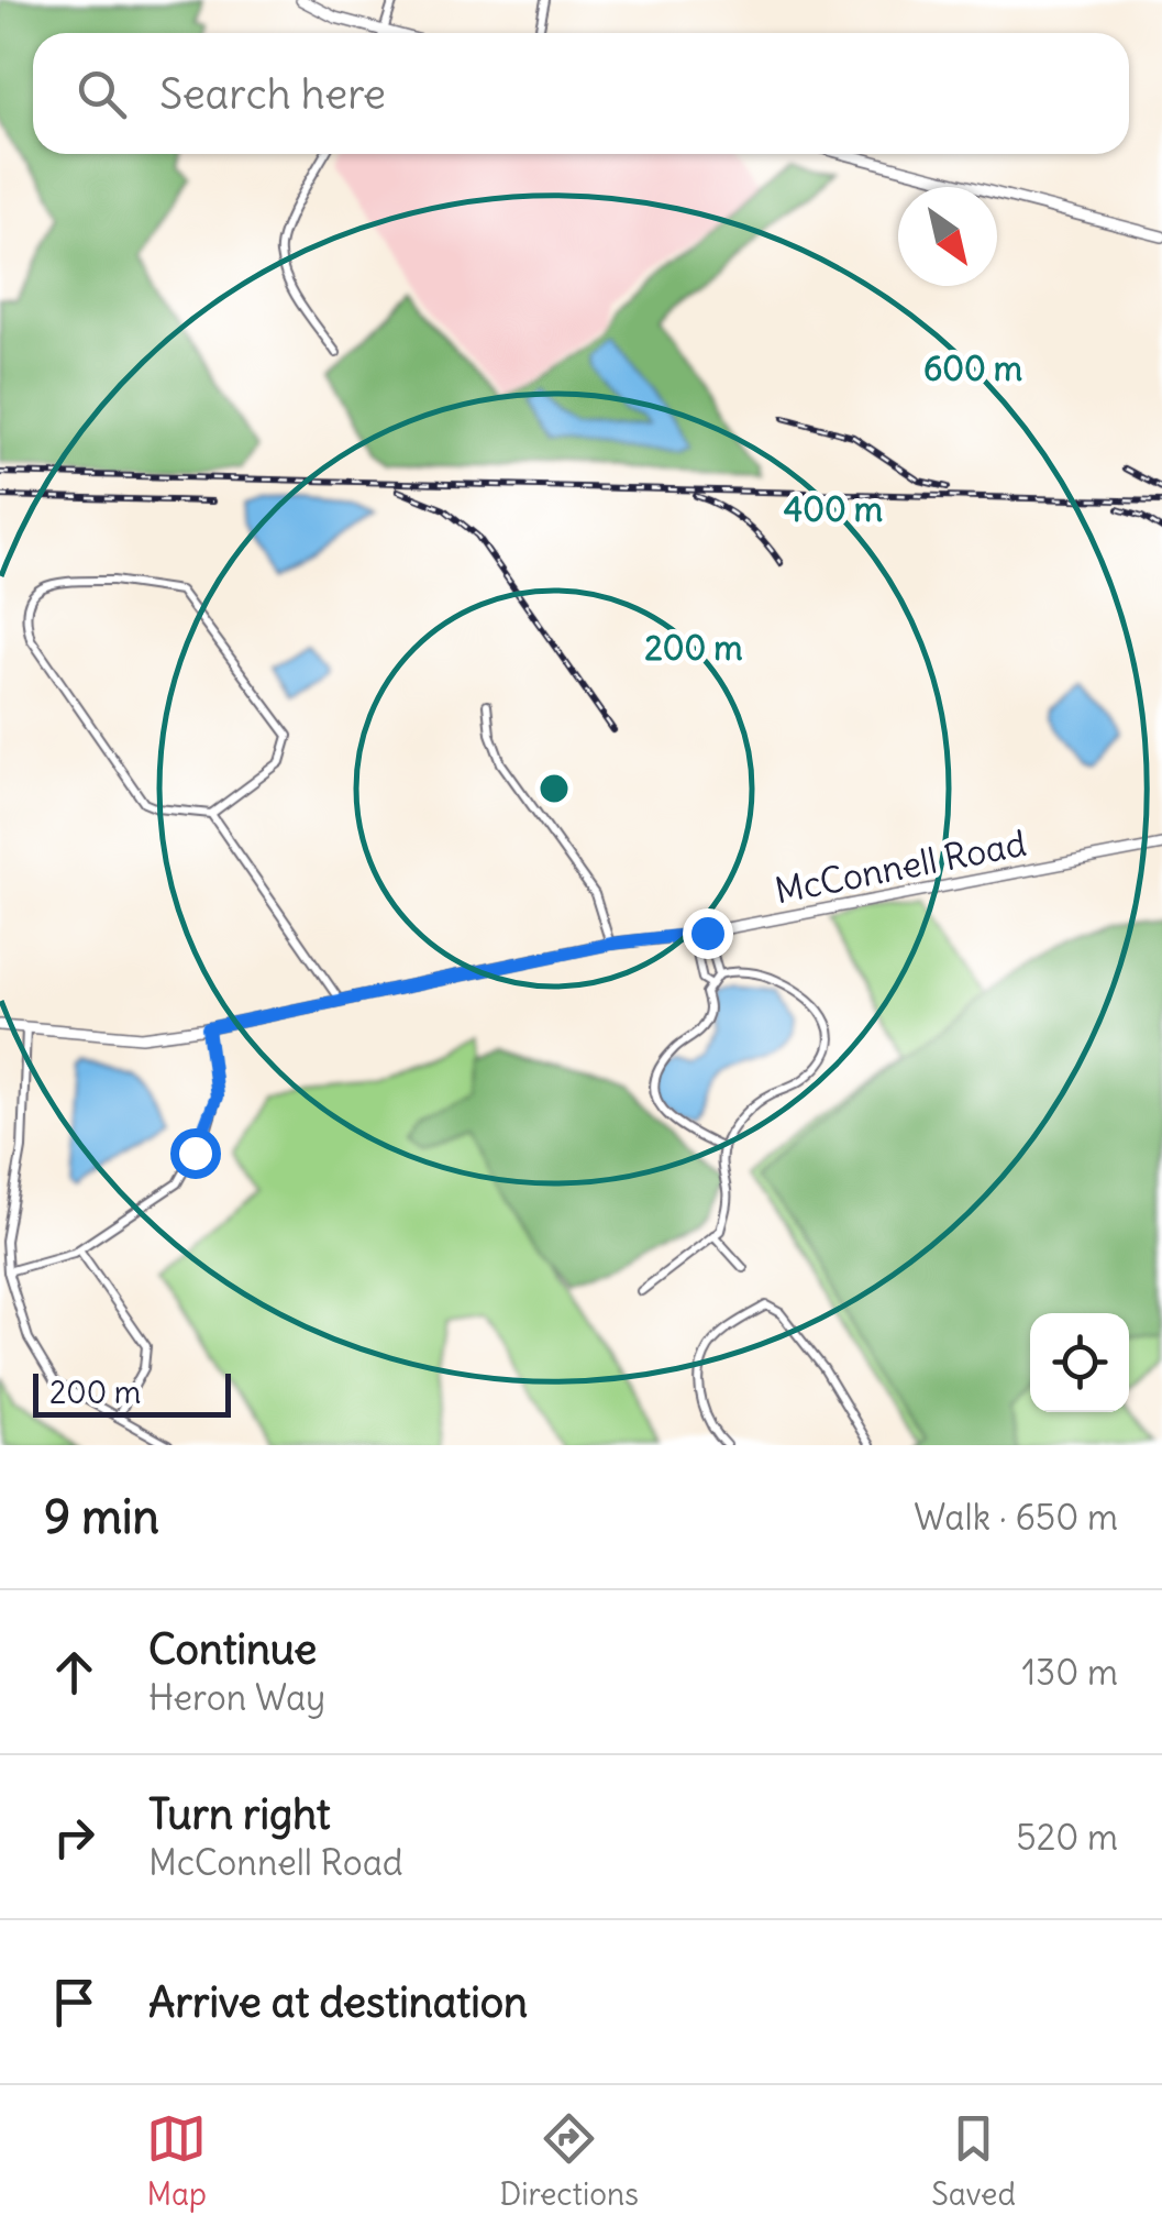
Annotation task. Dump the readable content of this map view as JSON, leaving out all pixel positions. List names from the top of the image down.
{
  "streets": {
    "street": ["McConnell Road"]
  },
  "scale_bar": "200 m",
  "north": "bottom right",
  "page": {
    "search": "Search here",
    "scale": "200 m",
    "heading": ["9 min", "Walk · 650 m"],
    "list": [
      ["Continue", "Heron Way", "130 m"],
      ["Turn right", "McConnell Road", "520 m"],
      "Arrive at destination"
    ],
    "nav": ["Map", "Directions", "Saved"]
  },
  "rings": ["600 m", "400 m", "200 m"]
}
